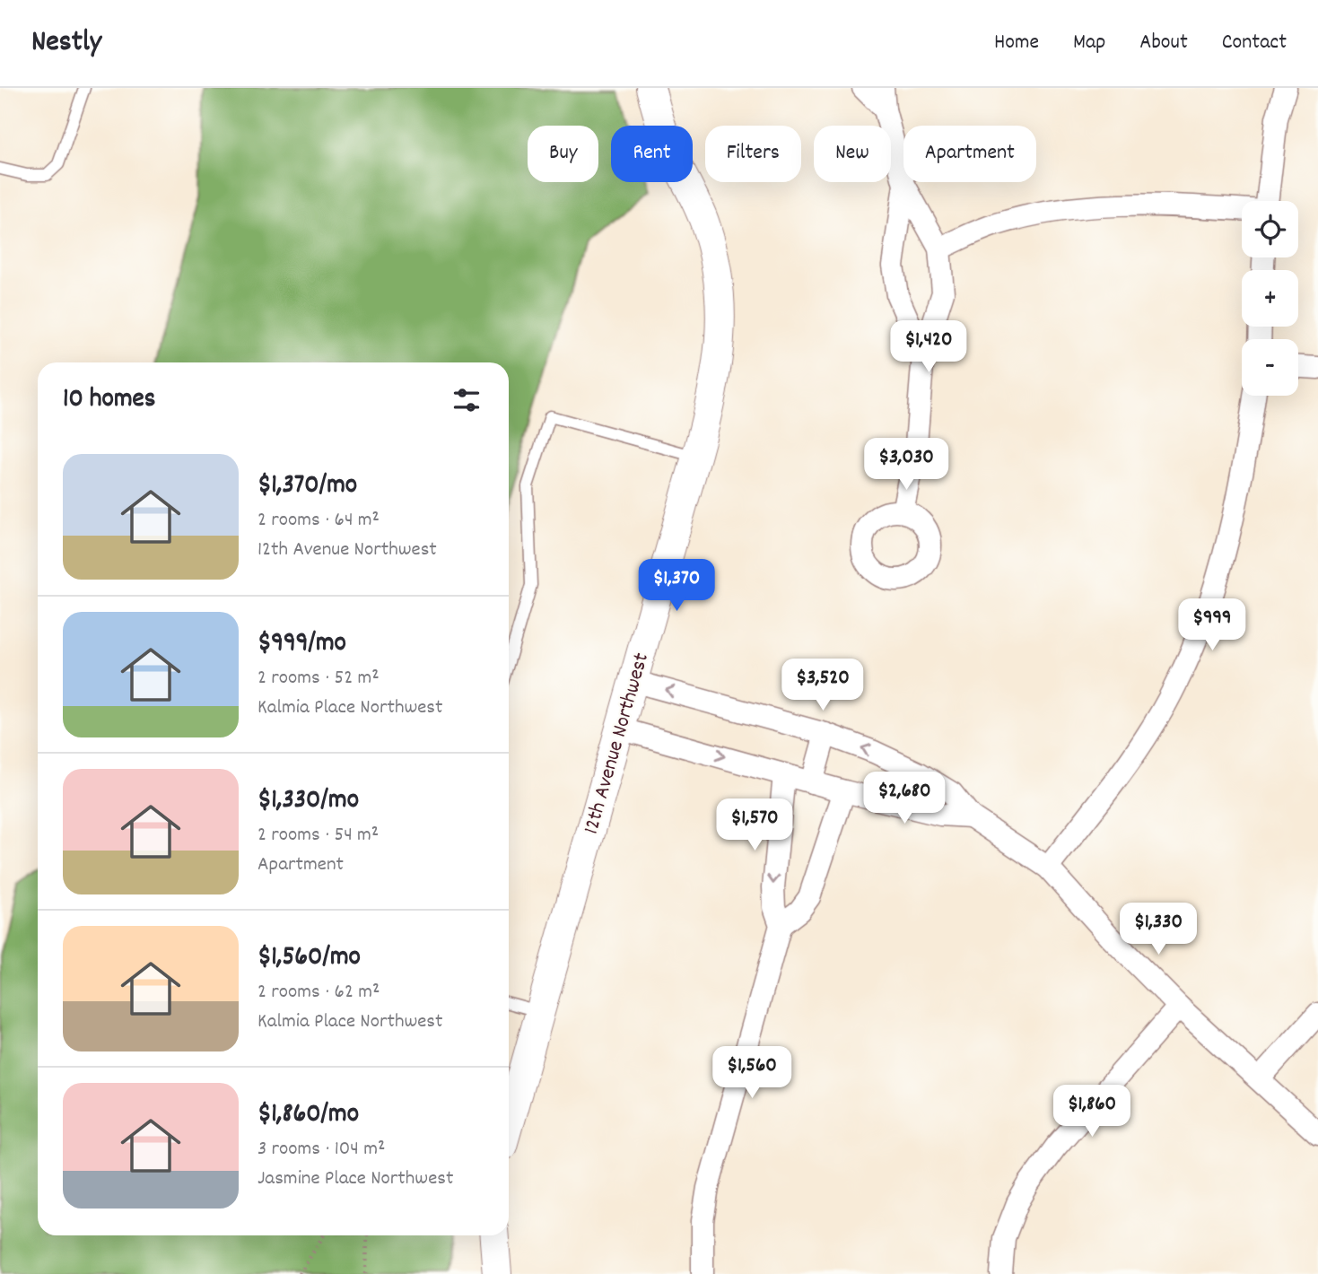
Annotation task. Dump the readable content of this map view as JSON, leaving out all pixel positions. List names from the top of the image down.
{
  "streets": {
    "street": ["12th Avenue Northwest"]
  },
  "page": {
    "header": "Nestly",
    "nav": [
      "Home",
      "Map",
      "About",
      "Contact"
    ],
    "chip": [
      "Buy",
      "Rent",
      "Filters",
      "New",
      "Apartment"
    ],
    "map_buttons": ["+", "−"],
    "price": [
      "$1,420",
      "$3,030",
      "$1,370",
      "$999",
      "$3,520",
      "$2,680",
      "$1,570",
      "$1,330",
      "$1,560",
      "$1,860"
    ],
    "heading": "10 homes",
    "list": [
      {
        "name": "$1,370/mo",
        "note": "2 rooms · 64 m² · 12th Avenue Northwest"
      },
      {
        "name": "$999/mo",
        "note": "2 rooms · 52 m² · Kalmia Place Northwest"
      },
      {
        "name": "$1,330/mo",
        "note": "2 rooms · 54 m² · Apartment"
      },
      {
        "name": "$1,560/mo",
        "note": "2 rooms · 62 m² · Kalmia Place Northwest"
      },
      {
        "name": "$1,860/mo",
        "note": "3 rooms · 104 m² · Jasmine Place Northwest"
      }
    ]
  }
}
